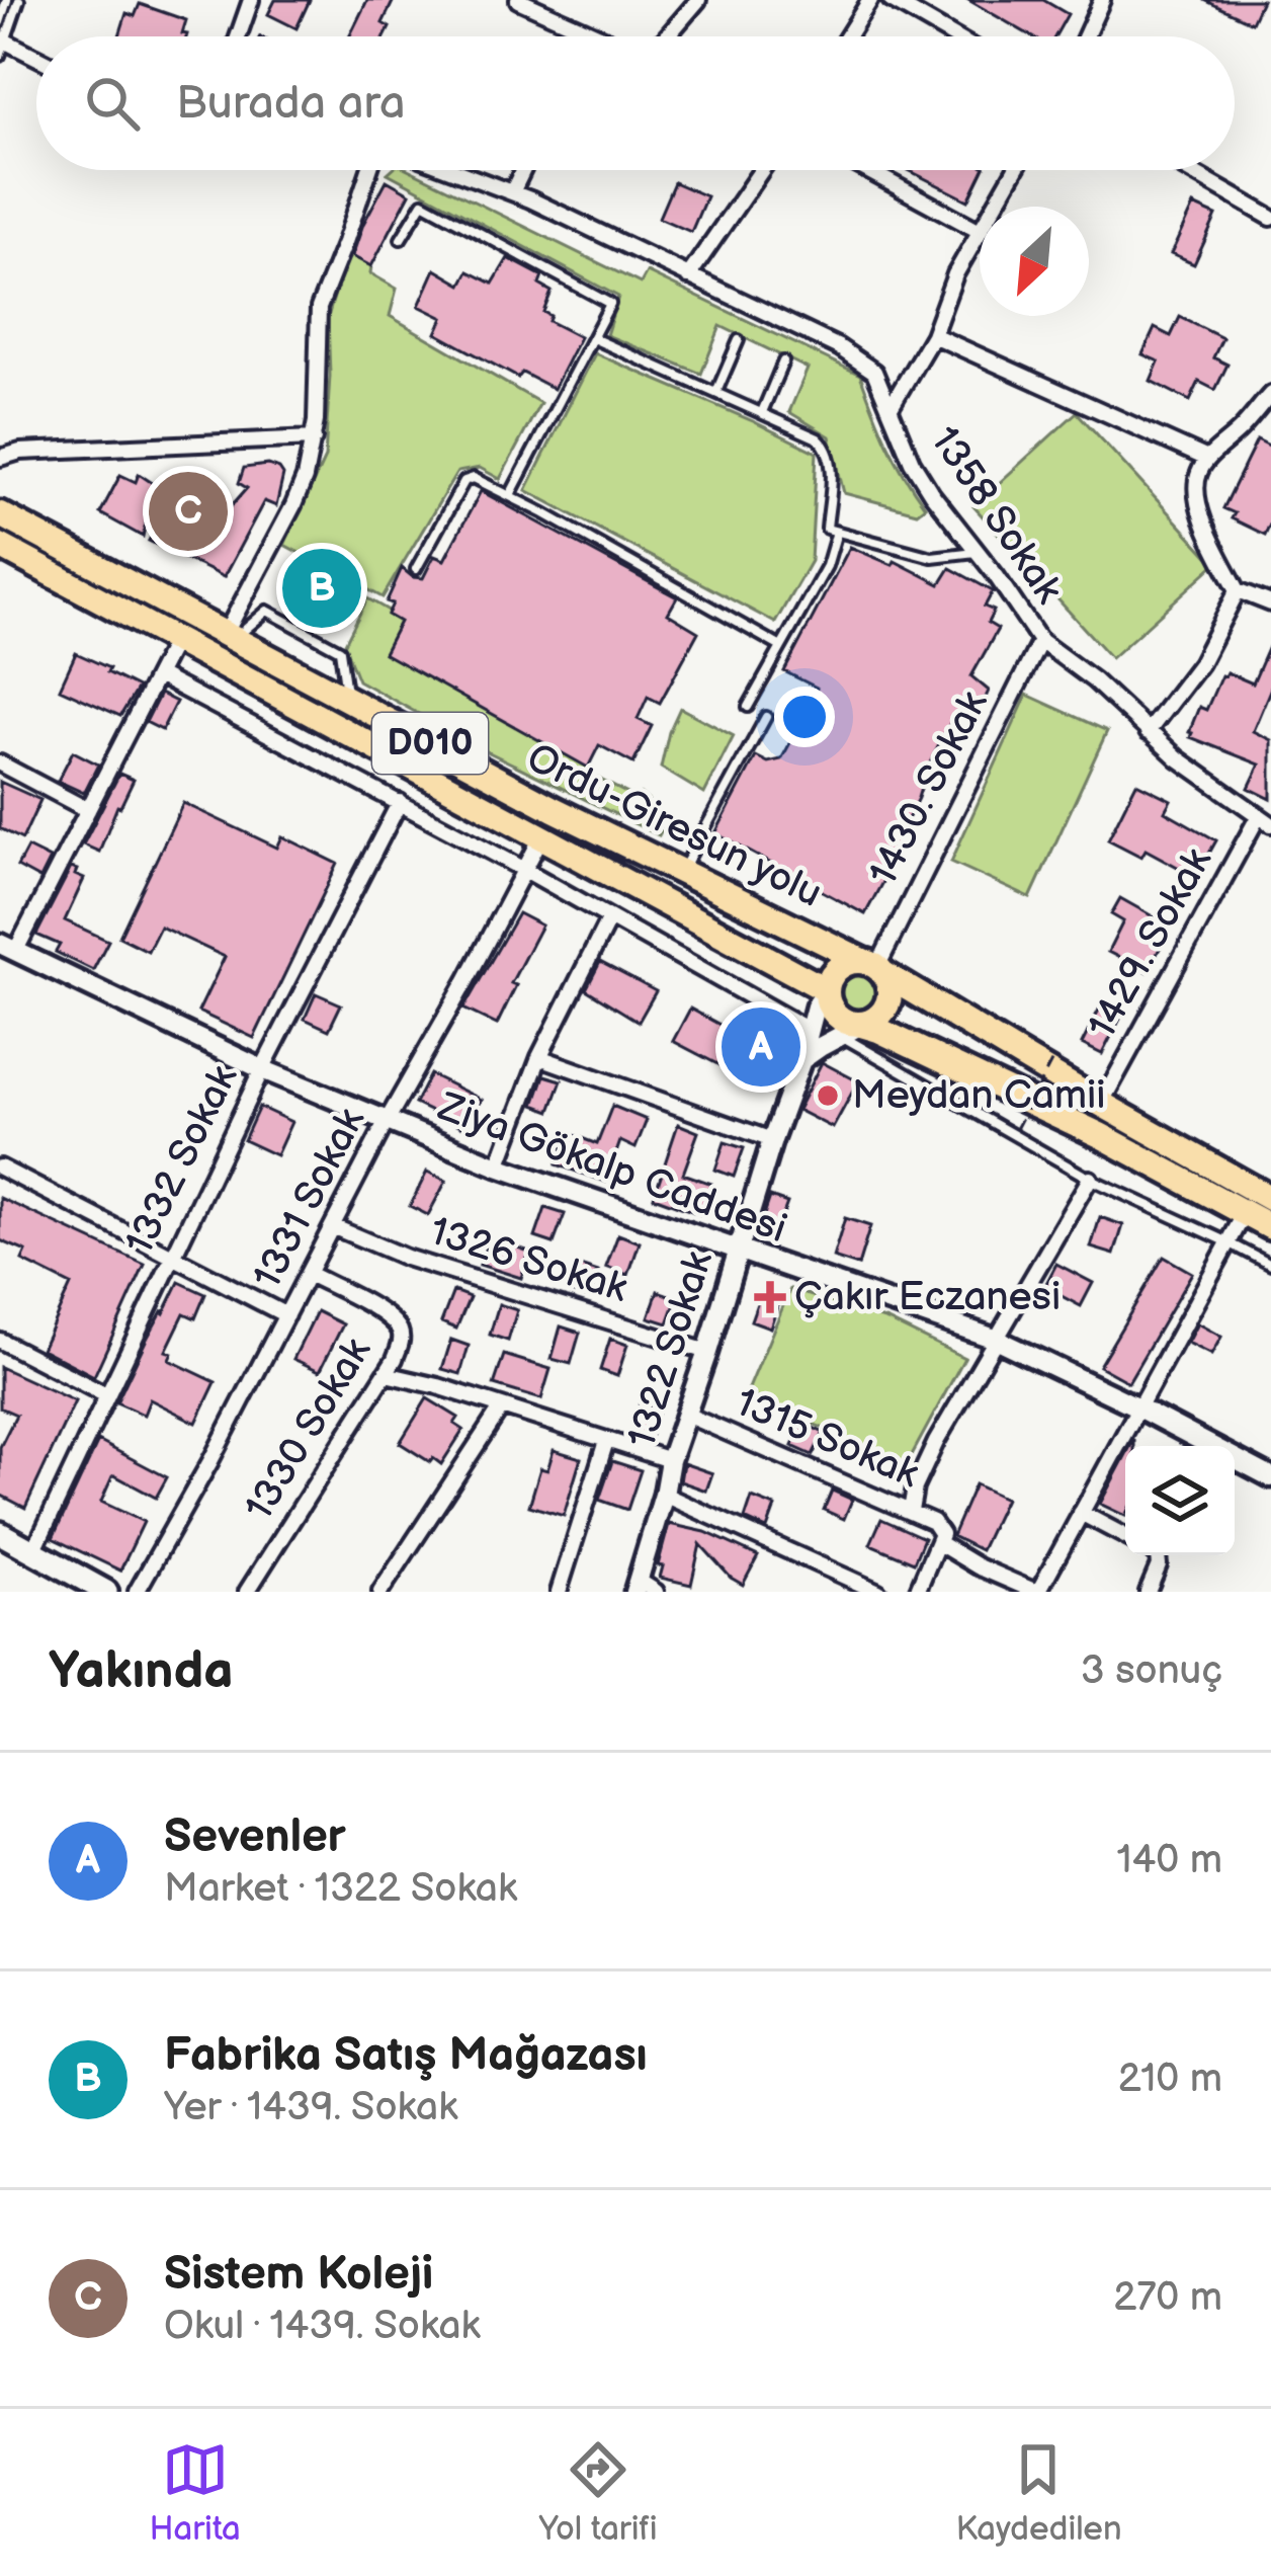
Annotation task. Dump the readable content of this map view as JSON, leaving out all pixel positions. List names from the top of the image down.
{
  "streets": {
    "highway": ["D010", "Ordu-Giresun yolu"],
    "street": [
      "1358 Sokak",
      "1430. Sokak",
      "1429. Sokak",
      "1332 Sokak",
      "Ziya Gökalp Caddesi",
      "1331 Sokak",
      "1326 Sokak",
      "1322 Sokak",
      "1330 Sokak",
      "1315 Sokak"
    ]
  },
  "crossings": [
    ["1358 Sokak", "1430. Sokak"],
    ["1358 Sokak", "1429. Sokak"],
    ["D010", "1430. Sokak"],
    ["D010", "Ordu-Giresun yolu"],
    ["D010", "1429. Sokak"],
    ["D010", "1322 Sokak"],
    ["1430. Sokak", "Ordu-Giresun yolu"],
    ["1430. Sokak", "1322 Sokak"],
    ["Ordu-Giresun yolu", "1331 Sokak"],
    ["Ordu-Giresun yolu", "1322 Sokak"],
    ["1332 Sokak", "Ziya Gökalp Caddesi"],
    ["Ziya Gökalp Caddesi", "1331 Sokak"],
    ["Ziya Gökalp Caddesi", "1322 Sokak"],
    ["1331 Sokak", "1326 Sokak"],
    ["1331 Sokak", "1330 Sokak"],
    ["1326 Sokak", "1322 Sokak"],
    ["1322 Sokak", "1315 Sokak"]
  ],
  "places": {
    "other": ["Meydan Camii"],
    "health": ["Çakır Eczanesi"]
  },
  "north": "bottom left",
  "page": {
    "search": "Burada ara",
    "pins": ["C", "B", "A"],
    "heading": ["Yakında", "3 sonuç"],
    "list": [
      {
        "mark": "A",
        "name": "Sevenler",
        "note": "Market · 1322 Sokak",
        "value": "140 m"
      },
      {
        "mark": "B",
        "name": "Fabrika Satış Mağazası",
        "note": "Yer · 1439. Sokak",
        "value": "210 m"
      },
      {
        "mark": "C",
        "name": "Sistem Koleji",
        "note": "Okul · 1439. Sokak",
        "value": "270 m"
      }
    ],
    "nav": ["Harita", "Yol tarifi", "Kaydedilen"]
  }
}
